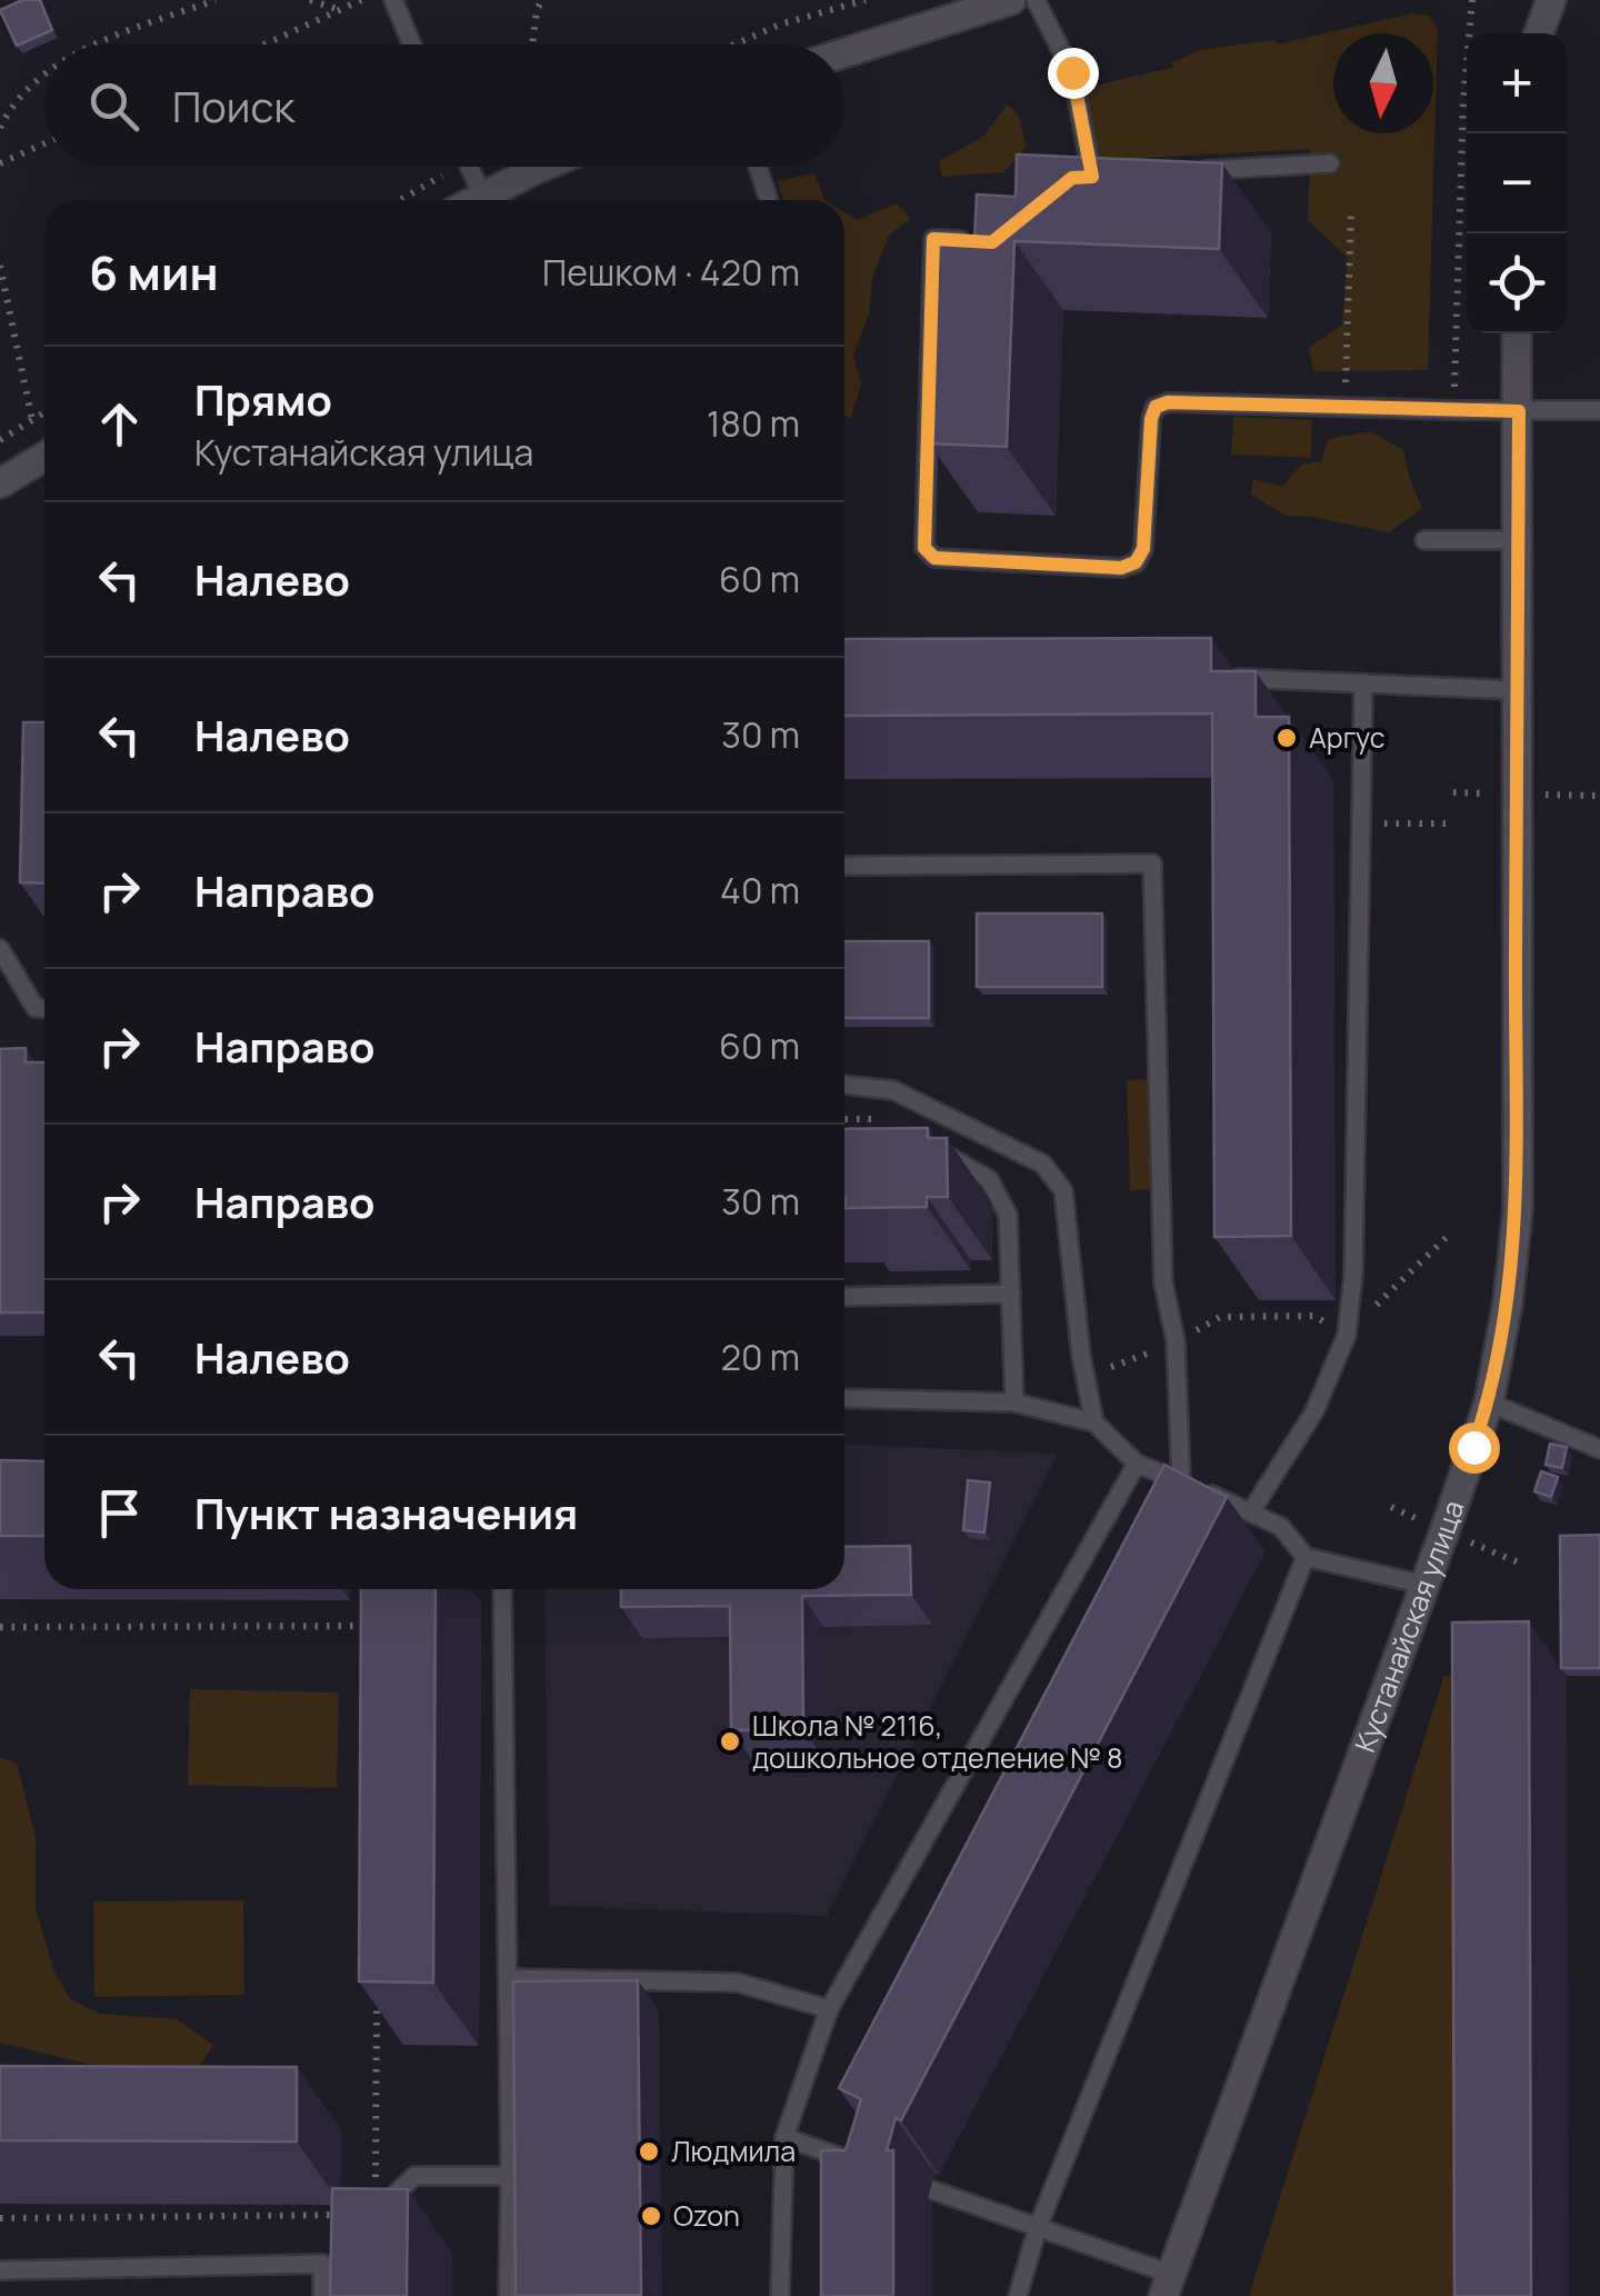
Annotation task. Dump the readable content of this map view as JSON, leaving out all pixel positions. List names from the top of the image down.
{
  "streets": {
    "street": ["Кустанайская улица"]
  },
  "places": [
    "Аргус",
    "Школа № 2116, дошкольное отделение № 8",
    "Людмила",
    "Ozon"
  ],
  "north": "bottom",
  "page": {
    "map_buttons": ["+", "−"],
    "search": "Поиск",
    "heading": ["6 мин", "Пешком · 420 m"],
    "list": [
      ["Прямо", "Кустанайская улица", "180 m"],
      ["Налево", "60 m"],
      ["Налево", "30 m"],
      ["Направо", "40 m"],
      ["Направо", "60 m"],
      ["Направо", "30 m"],
      ["Налево", "20 m"],
      "Пункт назначения"
    ]
  }
}
